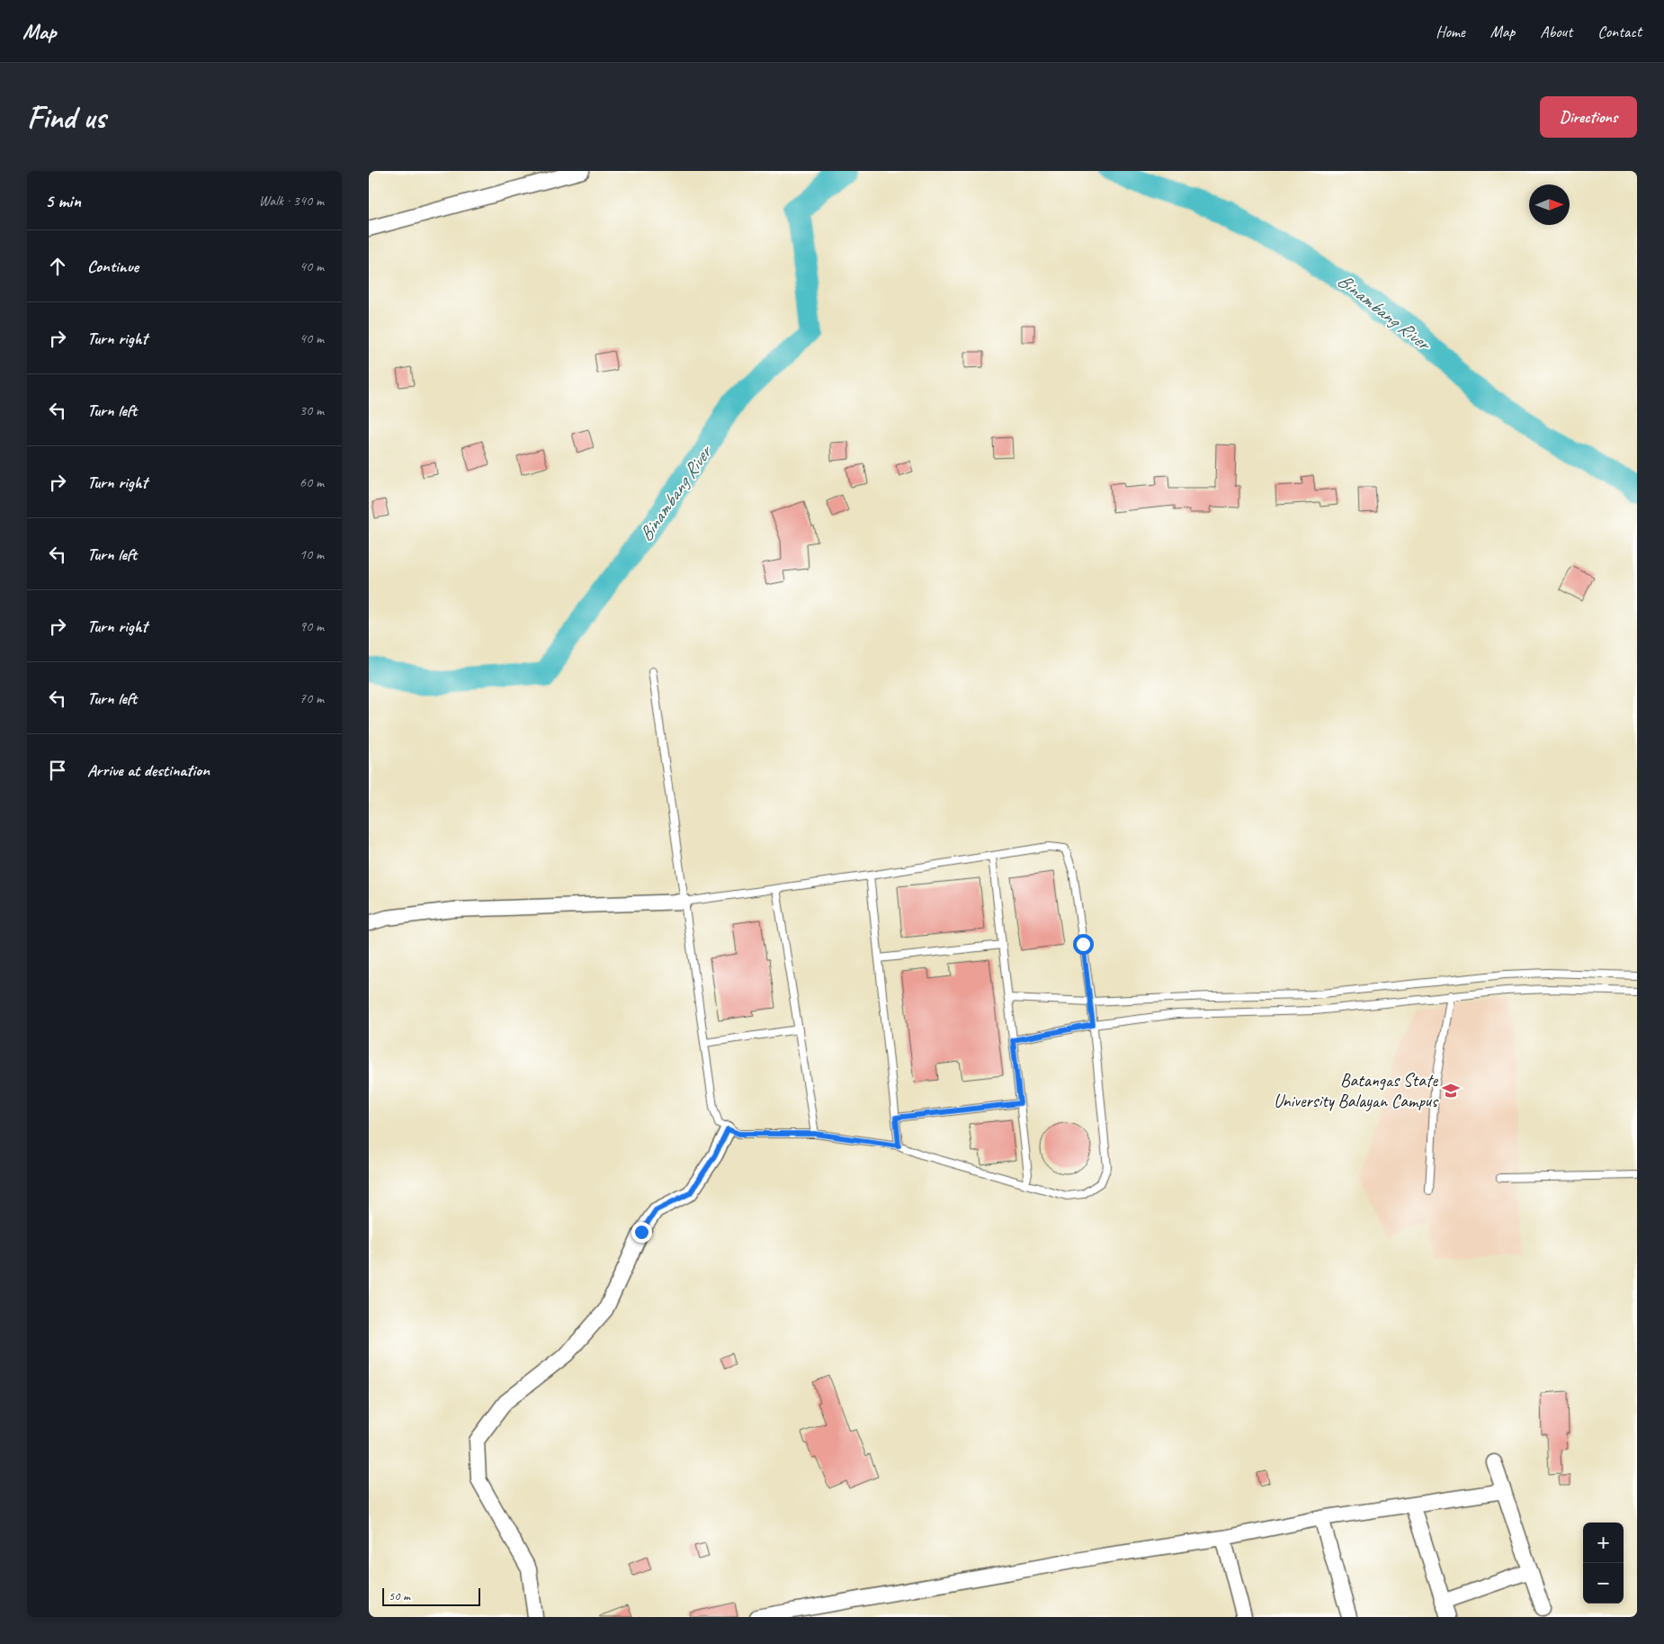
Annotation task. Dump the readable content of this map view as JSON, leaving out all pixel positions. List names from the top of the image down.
{
  "water": ["Binambang River"],
  "places": {
    "school or university": ["Batangas State University Balayan Campus"]
  },
  "scale_bar": "50 m",
  "north": "right",
  "page": {
    "header": "Map",
    "nav": [
      "Home",
      "Map",
      "About",
      "Contact"
    ],
    "buttons": "Directions",
    "title": "Find us",
    "heading": ["5 min", "Walk · 340 m"],
    "list": [
      ["Continue", "40 m"],
      ["Turn right", "40 m"],
      ["Turn left", "30 m"],
      ["Turn right", "60 m"],
      ["Turn left", "10 m"],
      ["Turn right", "90 m"],
      ["Turn left", "70 m"],
      "Arrive at destination"
    ],
    "map_buttons": ["+", "−"],
    "scale": "50 m"
  }
}
